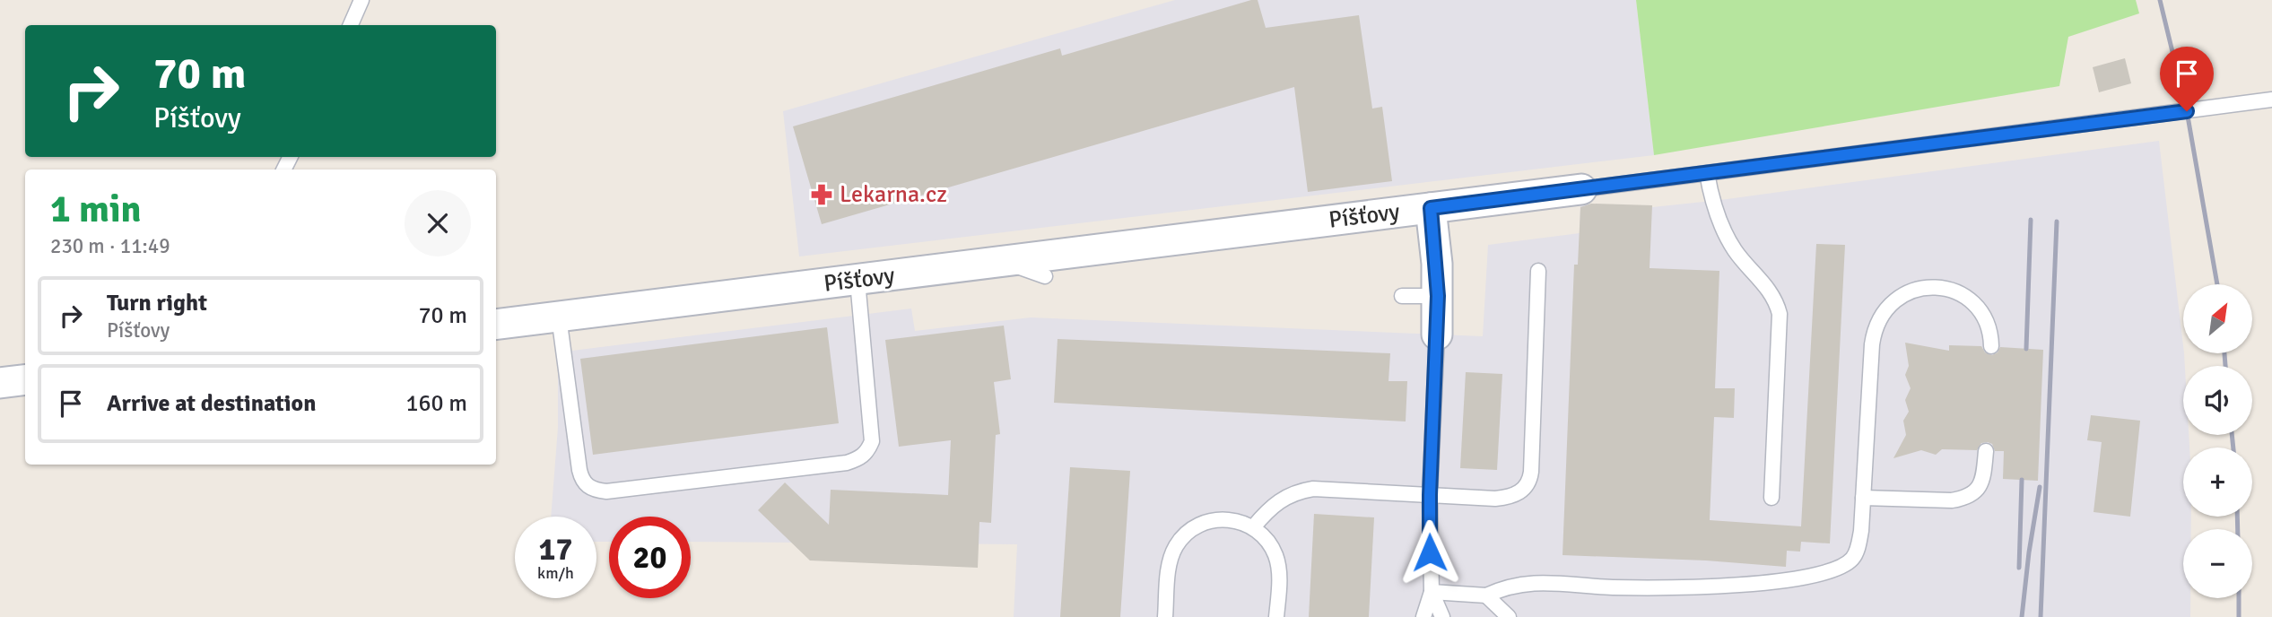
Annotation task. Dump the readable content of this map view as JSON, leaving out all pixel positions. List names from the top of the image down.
{
  "streets": {
    "street": ["Píšťovy"]
  },
  "places": {
    "pharmacy": ["Lekarna.cz"]
  },
  "north": "top right",
  "page": {
    "turn": ["70 m", "Píšťovy"],
    "heading": ["1 min", "230 m · 11:49"],
    "list": [
      {
        "name": "Turn right",
        "note": "Píšťovy",
        "value": "70 m"
      },
      {
        "name": "Arrive at destination",
        "value": "160 m"
      }
    ],
    "map_buttons": ["+", "−"],
    "speed": "17 km/h",
    "limit": "20"
  }
}
